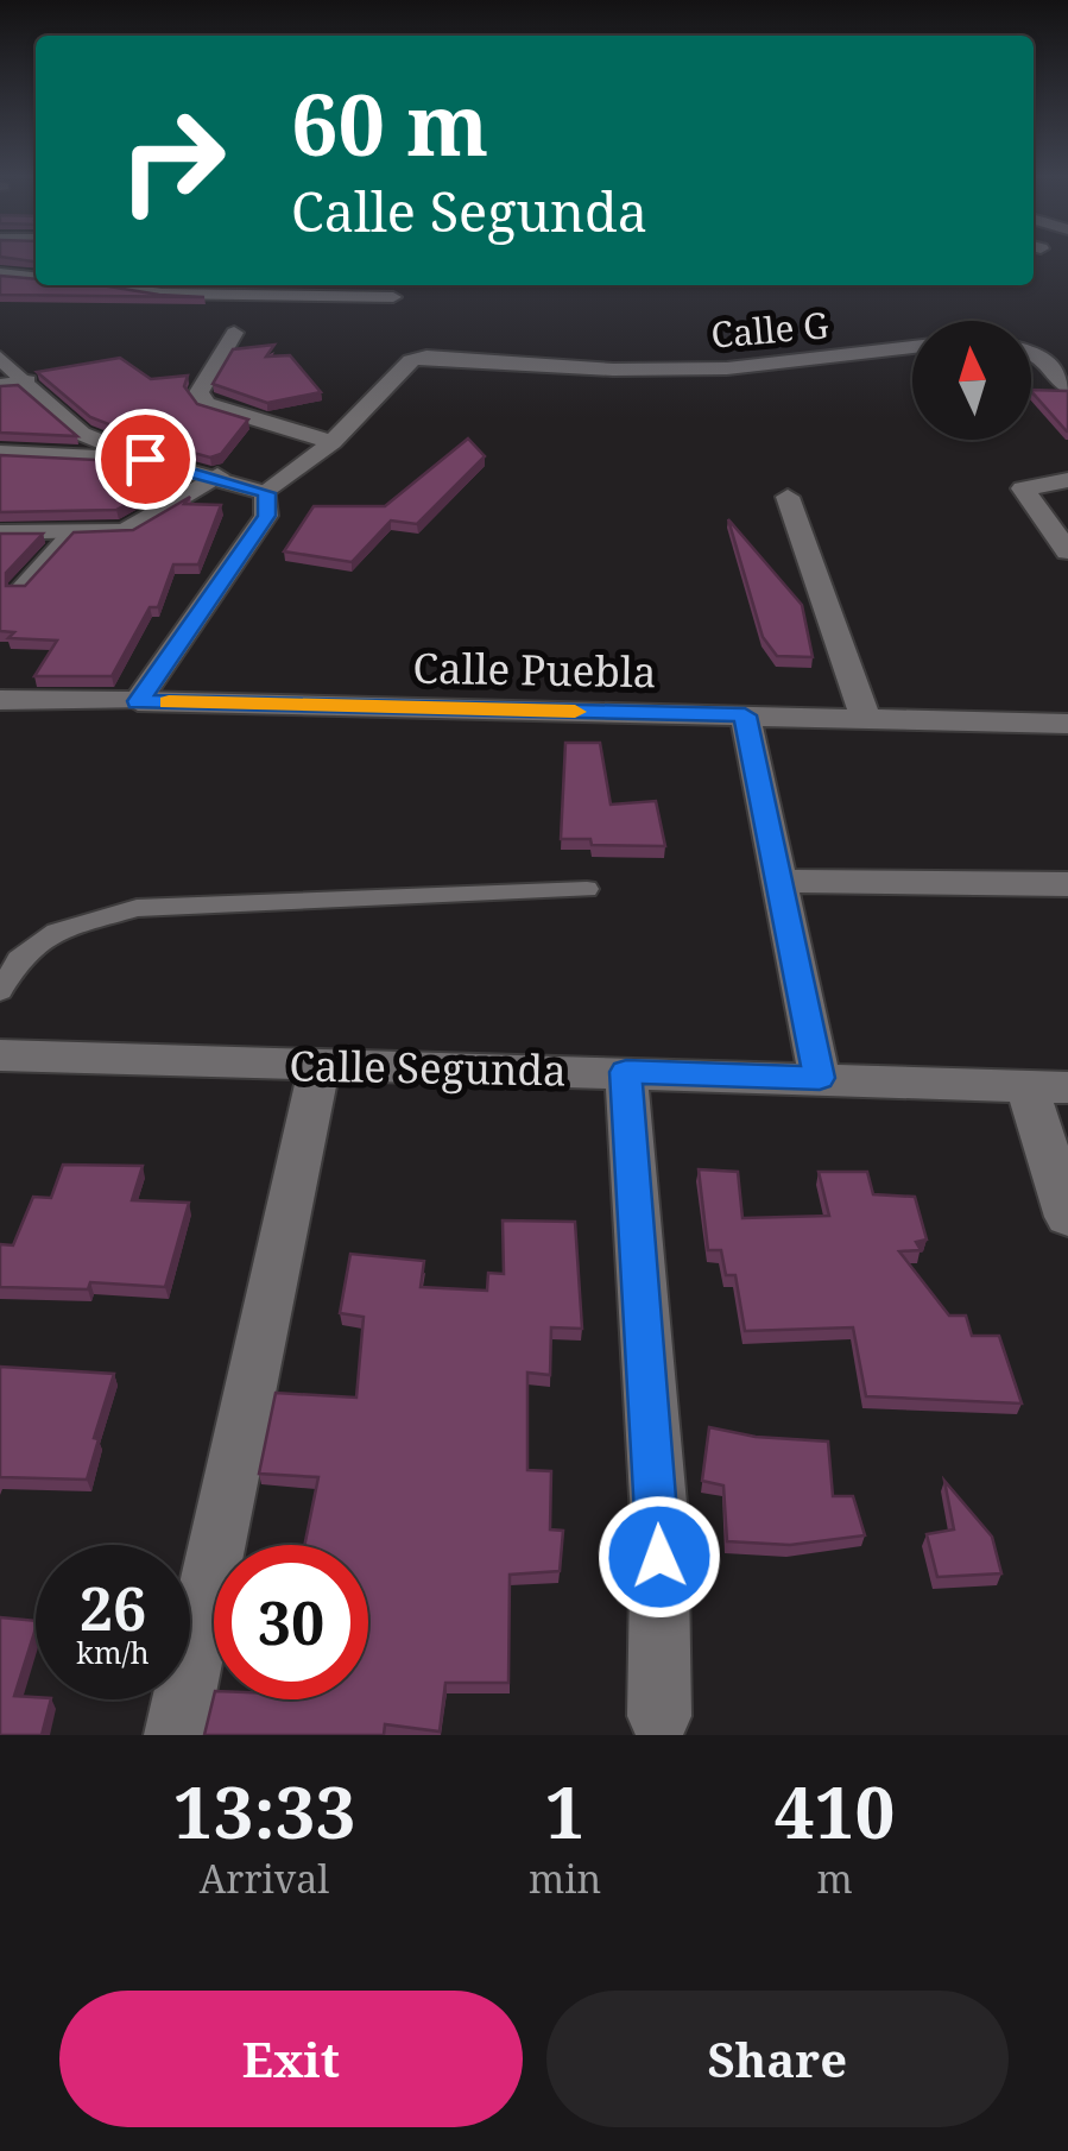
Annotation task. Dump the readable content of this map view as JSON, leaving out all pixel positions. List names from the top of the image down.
{
  "streets": {
    "street": ["Calle G", "Calle Puebla", "Calle Segunda"]
  },
  "north": "top",
  "page": {
    "turn": ["60 m", "Calle Segunda"],
    "speed": "26 km/h",
    "limit": "30",
    "eta": [
      "13:33",
      "Arrival",
      "1",
      "min",
      "410",
      "m"
    ],
    "buttons": ["Exit", "Share"]
  }
}
